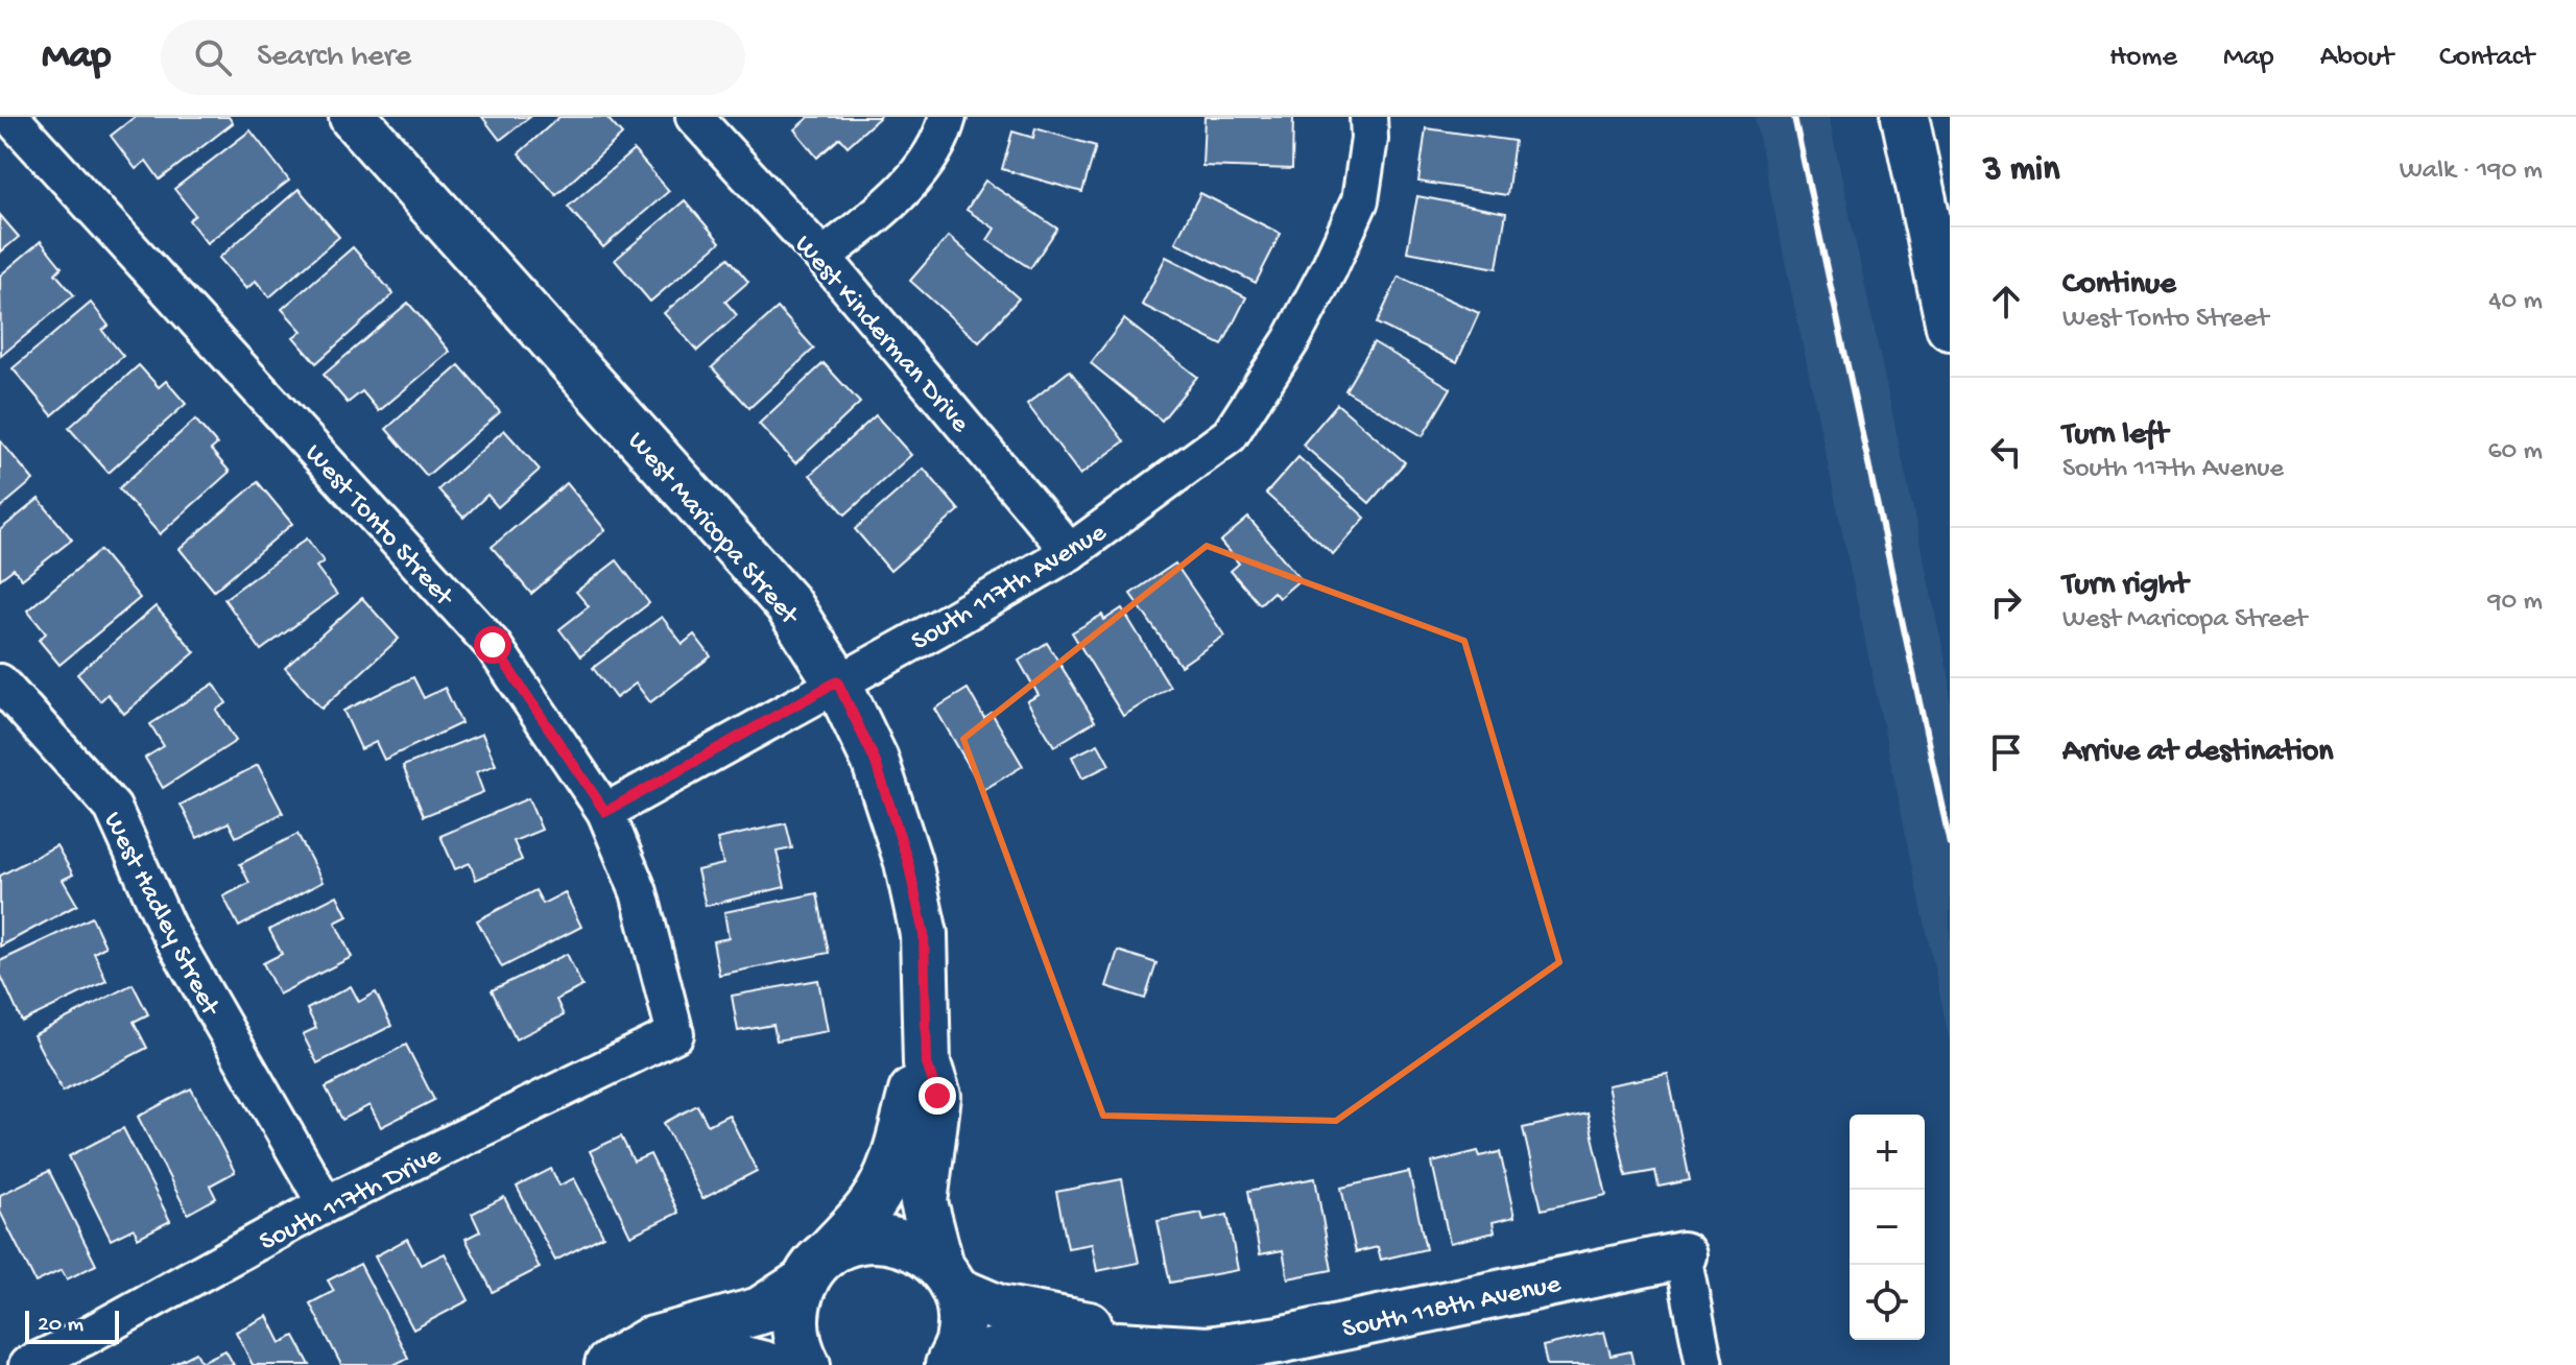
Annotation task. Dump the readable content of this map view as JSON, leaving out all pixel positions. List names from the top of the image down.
{
  "streets": {
    "street": [
      "West Kinderman Drive",
      "West Tonto Street",
      "West Maricopa Street",
      "South 117th Avenue",
      "West Hadley Street",
      "South 117th Drive",
      "South 118th Avenue"
    ]
  },
  "crossings": [
    ["West Kinderman Drive", "South 117th Avenue"],
    ["West Tonto Street", "South 117th Avenue"],
    ["West Tonto Street", "South 117th Drive"],
    ["West Maricopa Street", "South 117th Avenue"],
    ["West Maricopa Street", "South 118th Avenue"],
    ["West Hadley Street", "South 117th Drive"]
  ],
  "scale_bar": "20 m",
  "page": {
    "header": "Map",
    "search": "Search here",
    "nav": [
      "Home",
      "Map",
      "About",
      "Contact"
    ],
    "heading": ["3 min", "Walk · 190 m"],
    "list": [
      ["Continue", "West Tonto Street", "40 m"],
      ["Turn left", "South 117th Avenue", "60 m"],
      ["Turn right", "West Maricopa Street", "90 m"],
      "Arrive at destination"
    ],
    "map_buttons": ["+", "−"],
    "scale": "20 m"
  }
}
